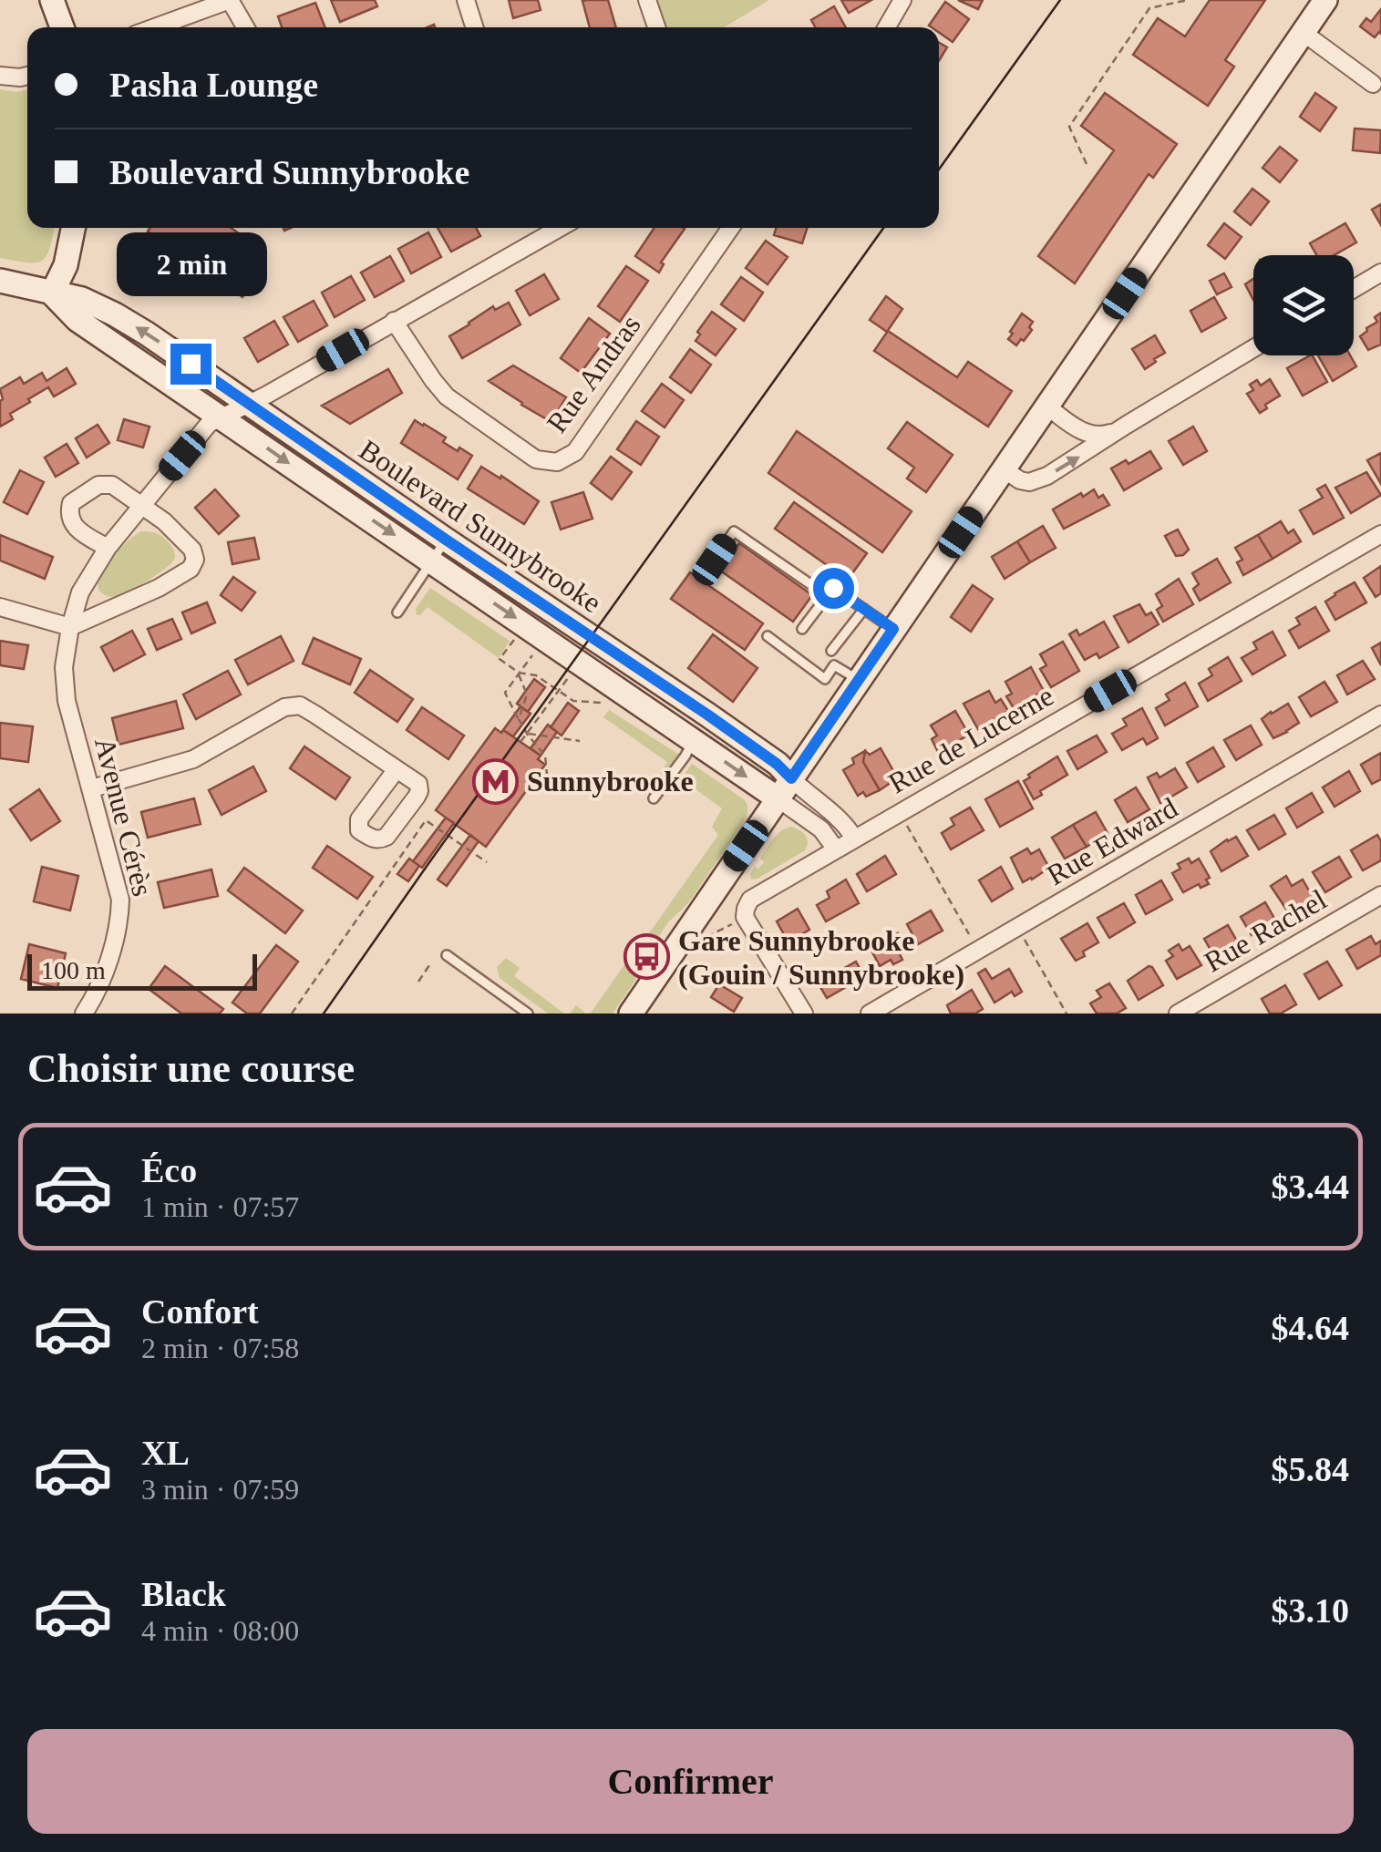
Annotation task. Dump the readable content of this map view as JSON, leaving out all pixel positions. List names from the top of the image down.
{
  "streets": {
    "street": [
      "Rue Andras",
      "Boulevard Sunnybrooke",
      "Rue de Lucerne",
      "Avenue Cérès",
      "Rue Edward",
      "Rue Rachel"
    ]
  },
  "crossings": [
    ["Rue Andras", "Avenue Cérès"],
    ["Boulevard Sunnybrooke", "Rue de Lucerne"],
    ["Boulevard Sunnybrooke", "Avenue Cérès"]
  ],
  "places": {
    "metro station": ["Sunnybrooke"],
    "bus stop": ["Gare Sunnybrooke (Gouin / Sunnybrooke)"]
  },
  "scale_bar": "100 m",
  "page": {
    "banner": ["Pasha Lounge", "Boulevard Sunnybrooke"],
    "bubble": "2 min",
    "scale": "100 m",
    "heading": "Choisir une course",
    "list": [
      {
        "name": "Éco",
        "note": "1 min · 07:57",
        "value": "$3.44"
      },
      {
        "name": "Confort",
        "note": "2 min · 07:58",
        "value": "$4.64"
      },
      {
        "name": "XL",
        "note": "3 min · 07:59",
        "value": "$5.84"
      },
      {
        "name": "Black",
        "note": "4 min · 08:00",
        "value": "$3.10"
      }
    ],
    "buttons": "Confirmer"
  }
}
